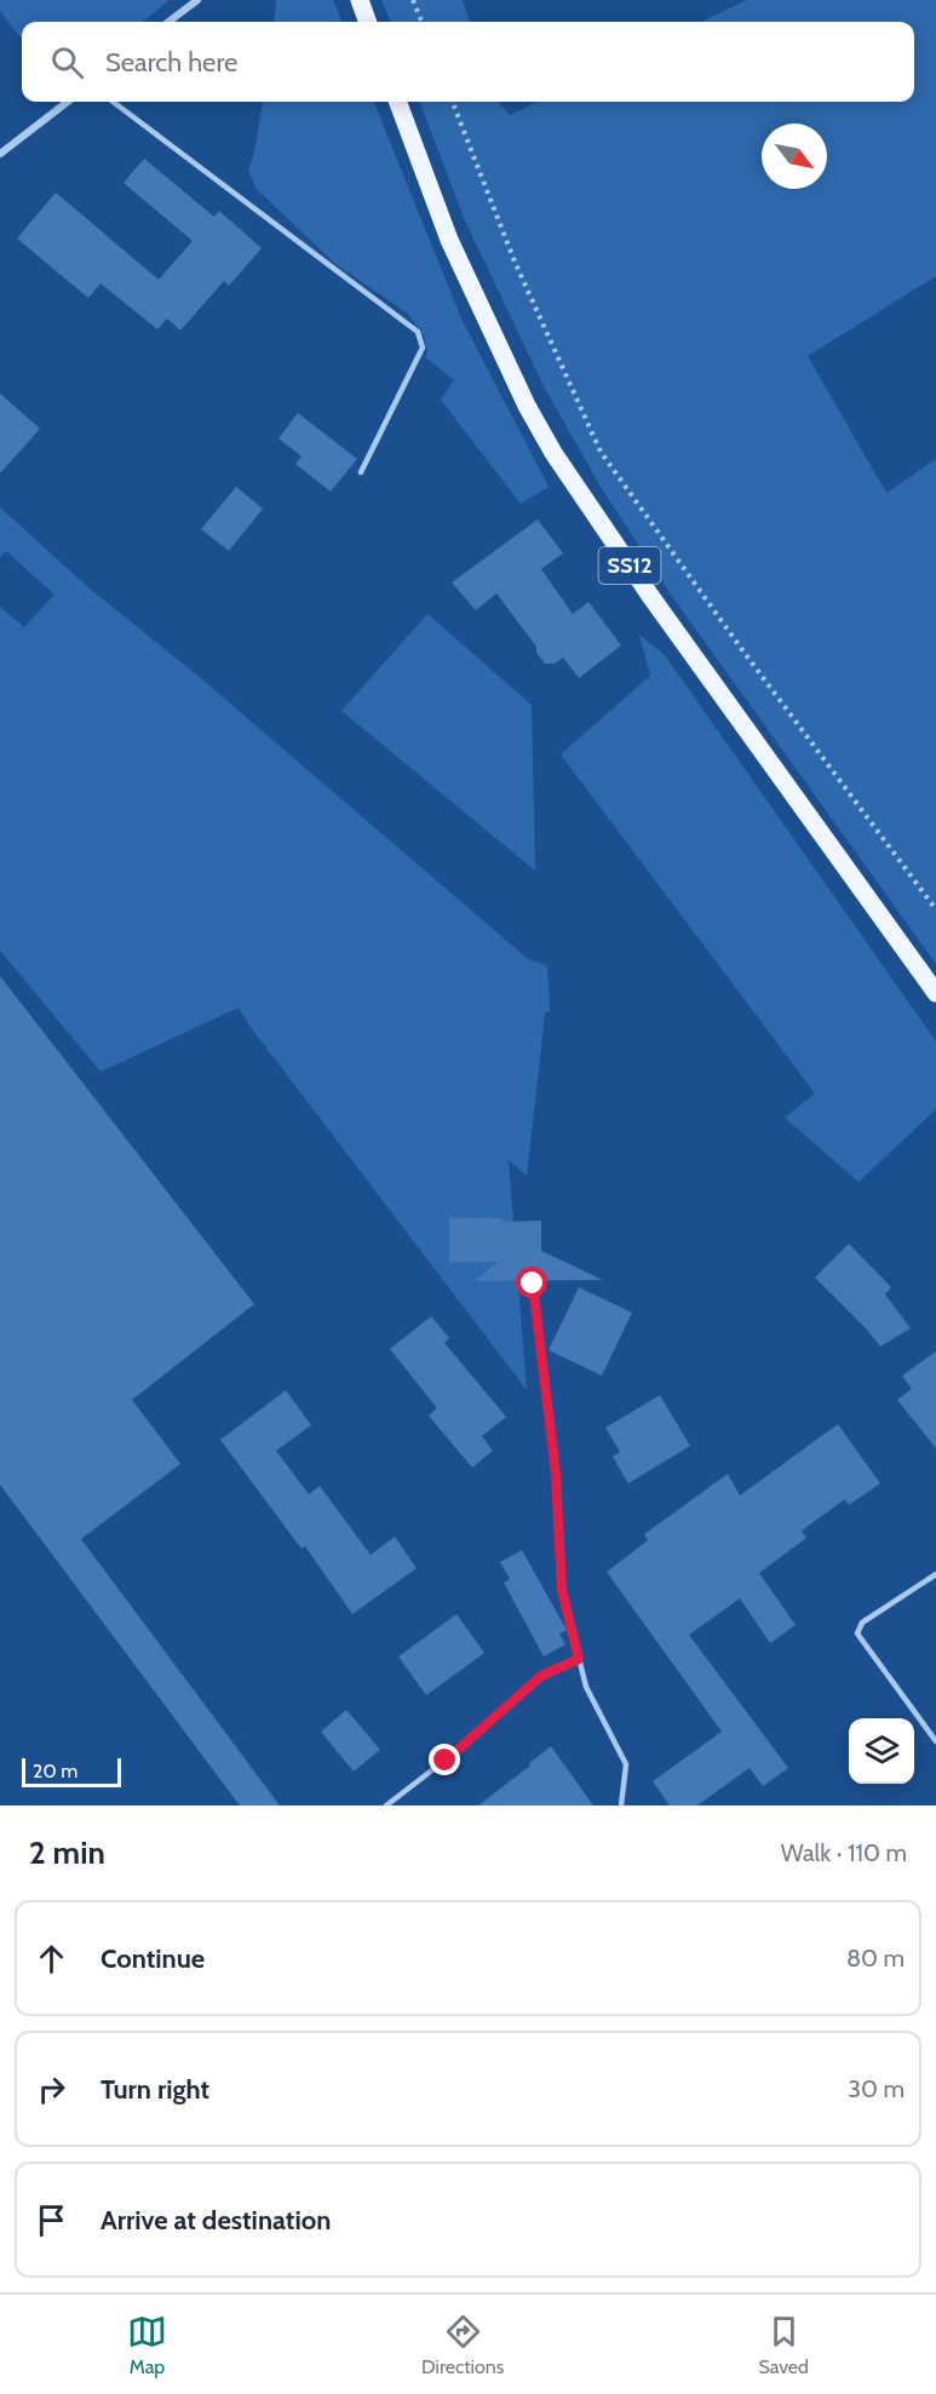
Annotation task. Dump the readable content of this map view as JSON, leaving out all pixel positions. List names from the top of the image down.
{
  "streets": {
    "main road": ["SS12"]
  },
  "scale_bar": "20 m",
  "north": "bottom right",
  "page": {
    "search": "Search here",
    "scale": "20 m",
    "heading": ["2 min", "Walk · 110 m"],
    "list": [
      ["Continue", "80 m"],
      ["Turn right", "30 m"],
      "Arrive at destination"
    ],
    "nav": ["Map", "Directions", "Saved"]
  }
}
